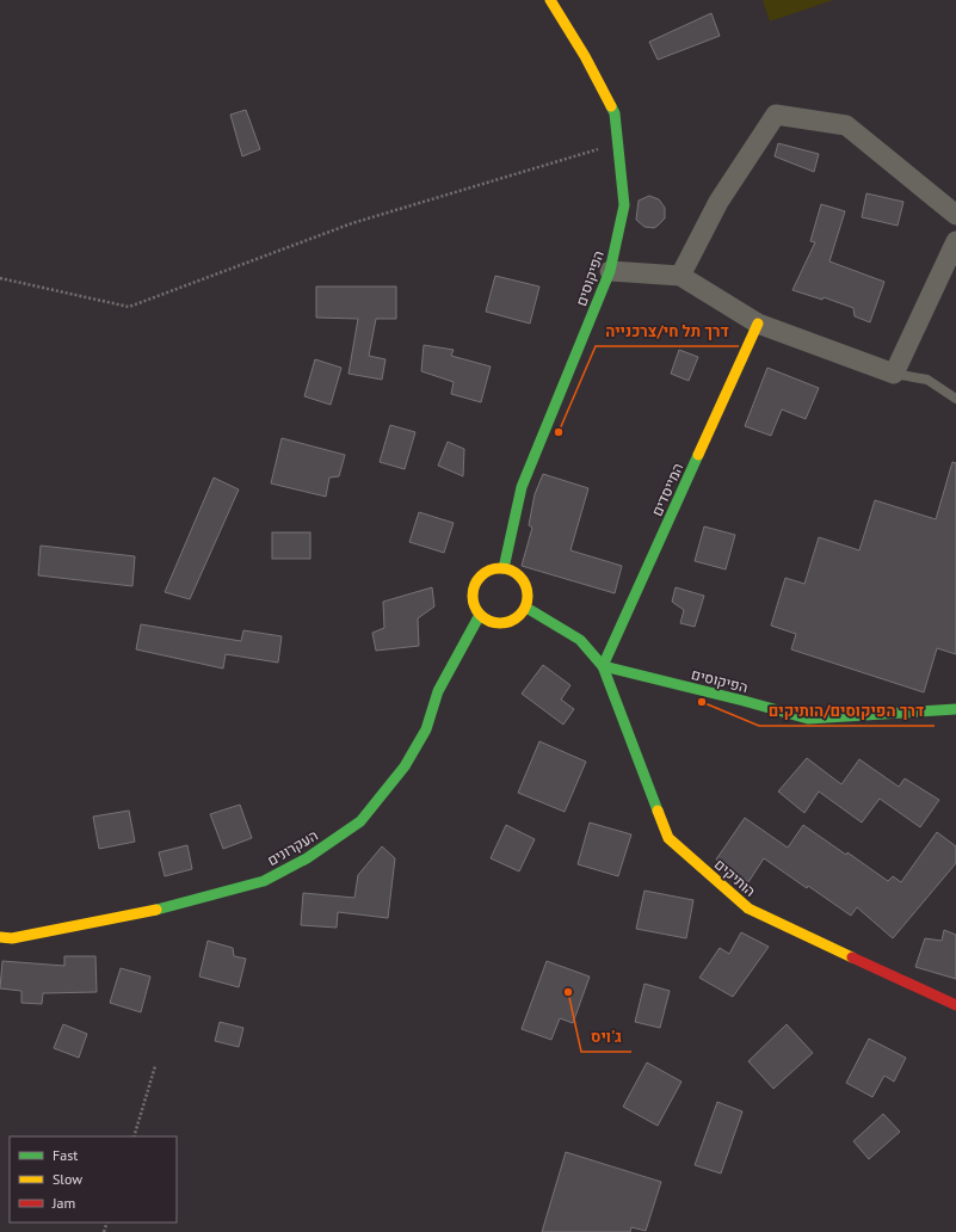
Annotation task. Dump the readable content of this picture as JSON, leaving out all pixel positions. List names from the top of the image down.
{
  "streets": {
    "street": [
      "הפיקוסים",
      "המייסדים",
      "העקרונים",
      "הותיקים"
    ]
  },
  "crossings": [
    ["הפיקוסים", "המייסדים"],
    ["הפיקוסים", "העקרונים"],
    ["הפיקוסים", "הותיקים"],
    ["המייסדים", "הותיקים"]
  ],
  "places": ["דרך תל חי/צרכנייה", "דרך הפיקוסים/הותיקים", "ג'ויס"],
  "legend": ["Fast", "Slow", "Jam"]
}
